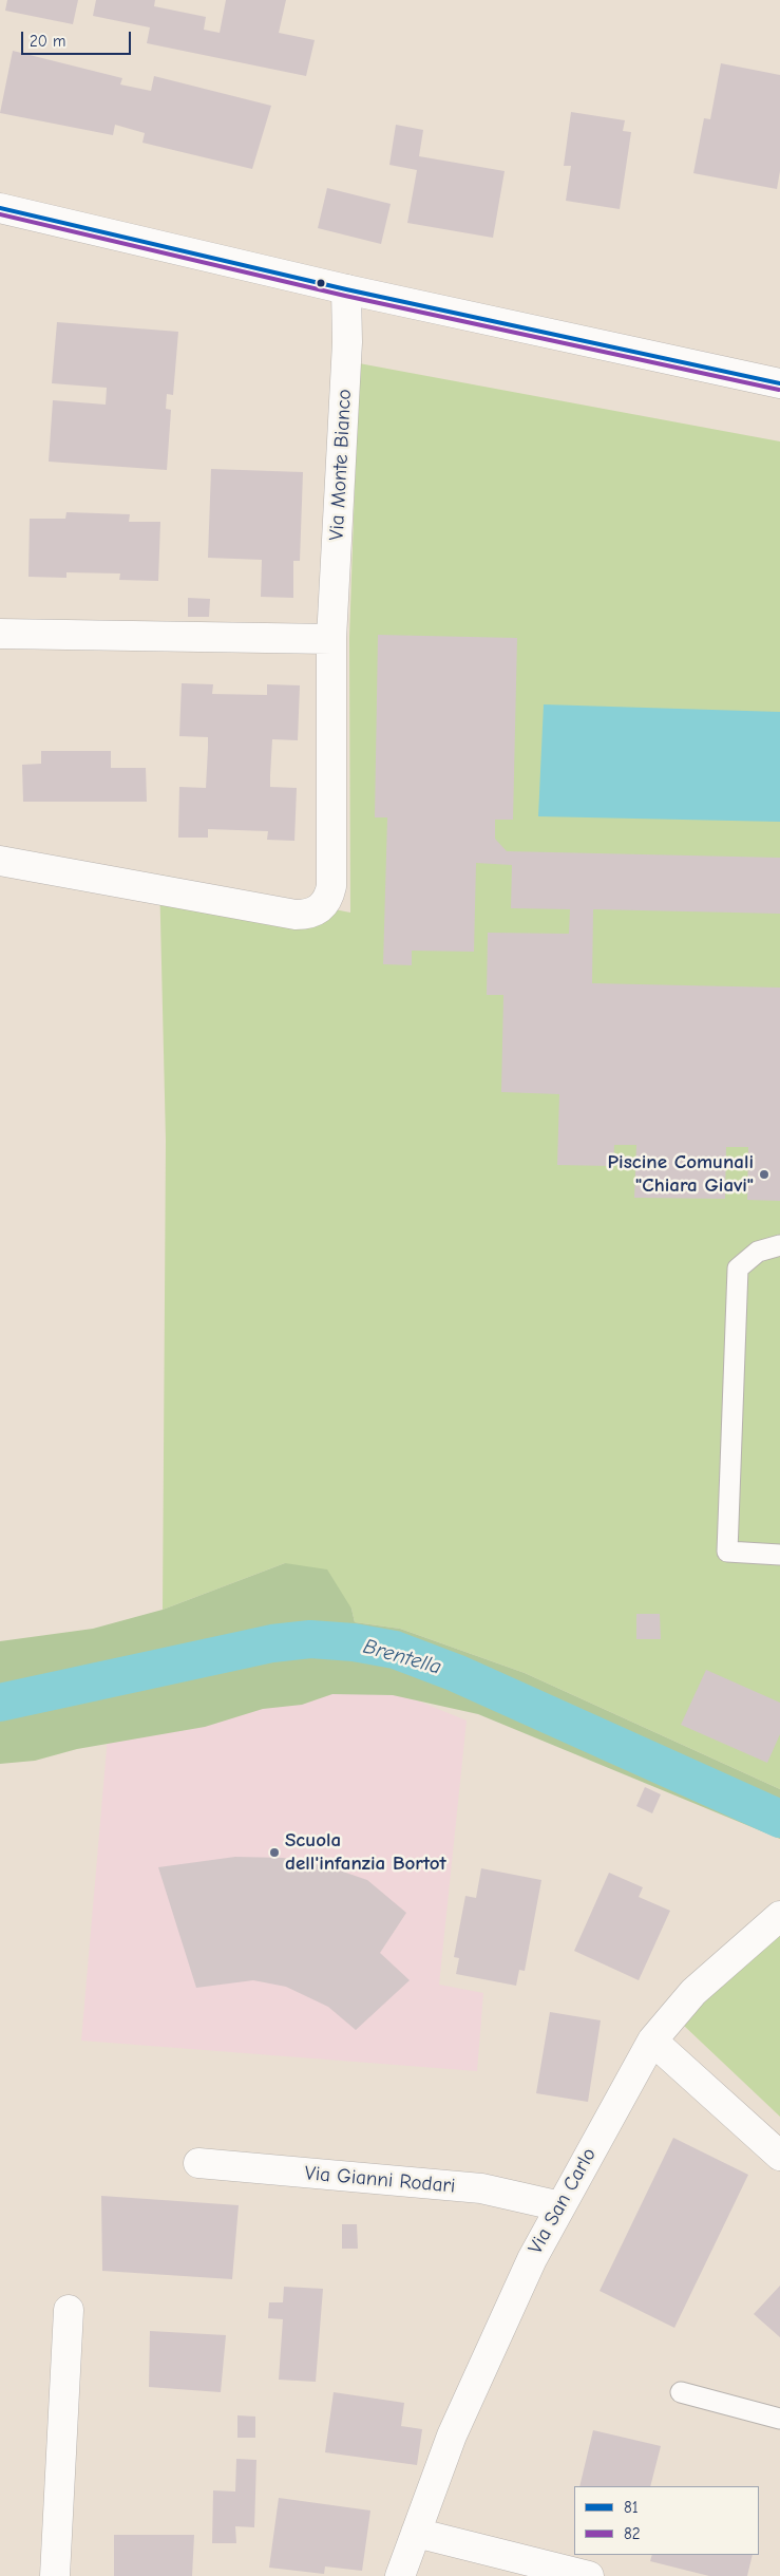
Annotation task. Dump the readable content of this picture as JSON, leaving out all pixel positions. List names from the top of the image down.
{
  "streets": {
    "street": ["Via Monte Bianco", "Via Gianni Rodari", "Via San Carlo"]
  },
  "crossings": [
    ["Via Gianni Rodari", "Via San Carlo"]
  ],
  "water": ["Brentella"],
  "places": ["Piscine Comunali \"Chiara Giavi\"", "Scuola dell'infanzia Bortot"],
  "lines": ["transit line 81", "transit line 82"],
  "legend": ["81", "82"],
  "scale_bar": "20 m"
}
